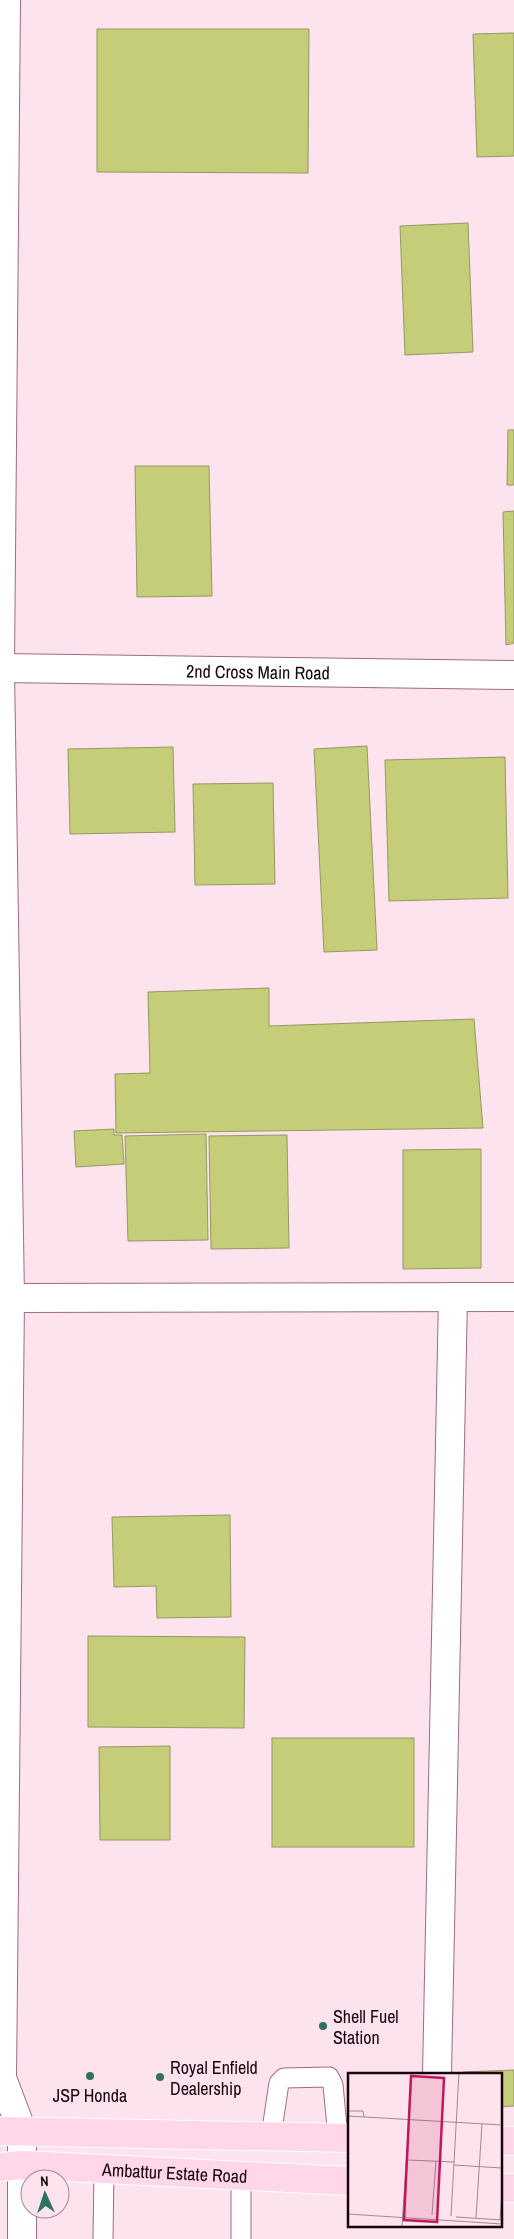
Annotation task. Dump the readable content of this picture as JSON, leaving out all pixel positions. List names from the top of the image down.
{
  "streets": {
    "main road": ["2nd Cross Main Road", "Ambattur Estate Road"]
  },
  "places": ["Shell Fuel Station", "JSP Honda", "Royal Enfield Dealership"],
  "north": "top"
}
